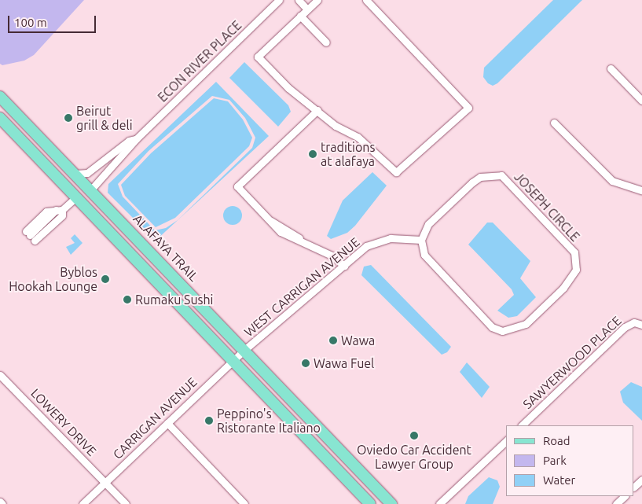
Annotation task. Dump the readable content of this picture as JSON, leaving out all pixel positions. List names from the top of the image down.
{
  "streets": {
    "main road": ["ALAFAYA TRAIL"],
    "street": [
      "ECON RIVER PLACE",
      "JOSEPH CIRCLE",
      "WEST CARRIGAN AVENUE",
      "SAWYERWOOD PLACE",
      "CARRIGAN AVENUE",
      "LOWERY DRIVE"
    ]
  },
  "crossings": [
    ["ECON RIVER PLACE", "ALAFAYA TRAIL"],
    ["JOSEPH CIRCLE", "WEST CARRIGAN AVENUE"],
    ["ALAFAYA TRAIL", "WEST CARRIGAN AVENUE"],
    ["ALAFAYA TRAIL", "CARRIGAN AVENUE"],
    ["WEST CARRIGAN AVENUE", "CARRIGAN AVENUE"],
    ["CARRIGAN AVENUE", "LOWERY DRIVE"]
  ],
  "places": [
    "Beirut grill & deli",
    "traditions at alafaya",
    "Byblos Hookah Lounge",
    "Rumaku Sushi",
    "Wawa",
    "Wawa Fuel",
    "Peppino's Ristorante Italiano",
    "Oviedo Car Accident Lawyer Group"
  ],
  "legend": ["Road", "Park", "Water"],
  "scale_bar": "100 m"
}
